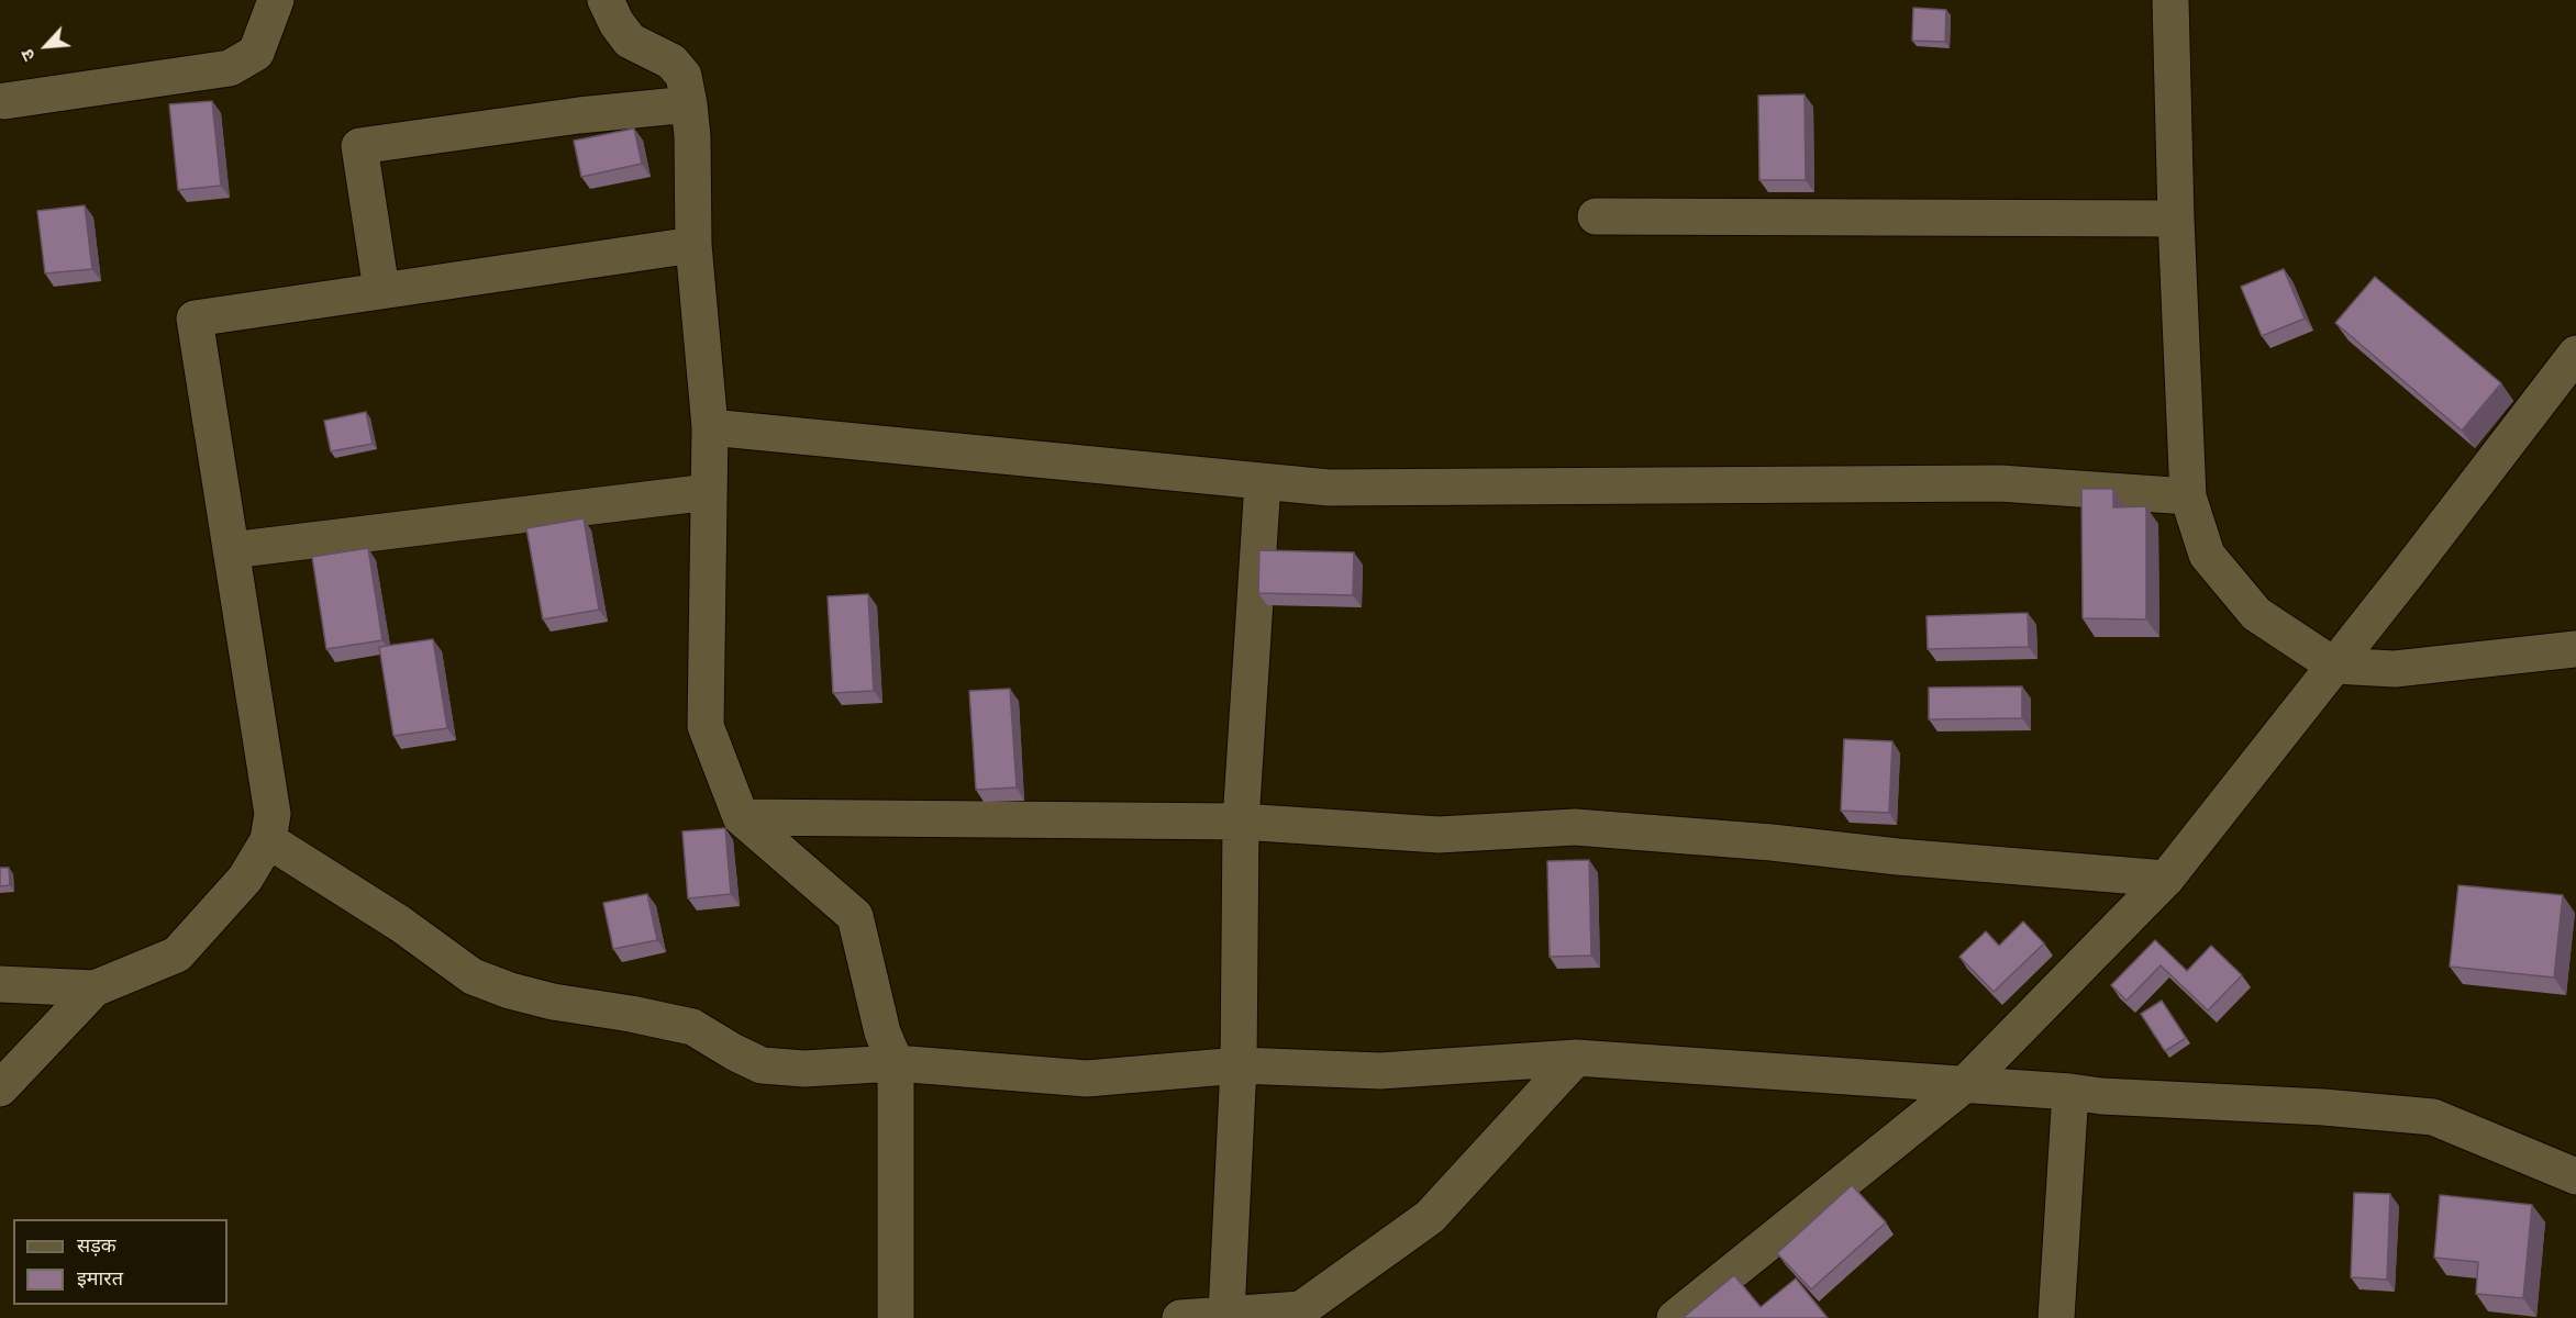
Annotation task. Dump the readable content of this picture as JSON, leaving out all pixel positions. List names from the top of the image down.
{
  "legend": ["सड़क", "इमारत"],
  "north": "bottom left"
}
